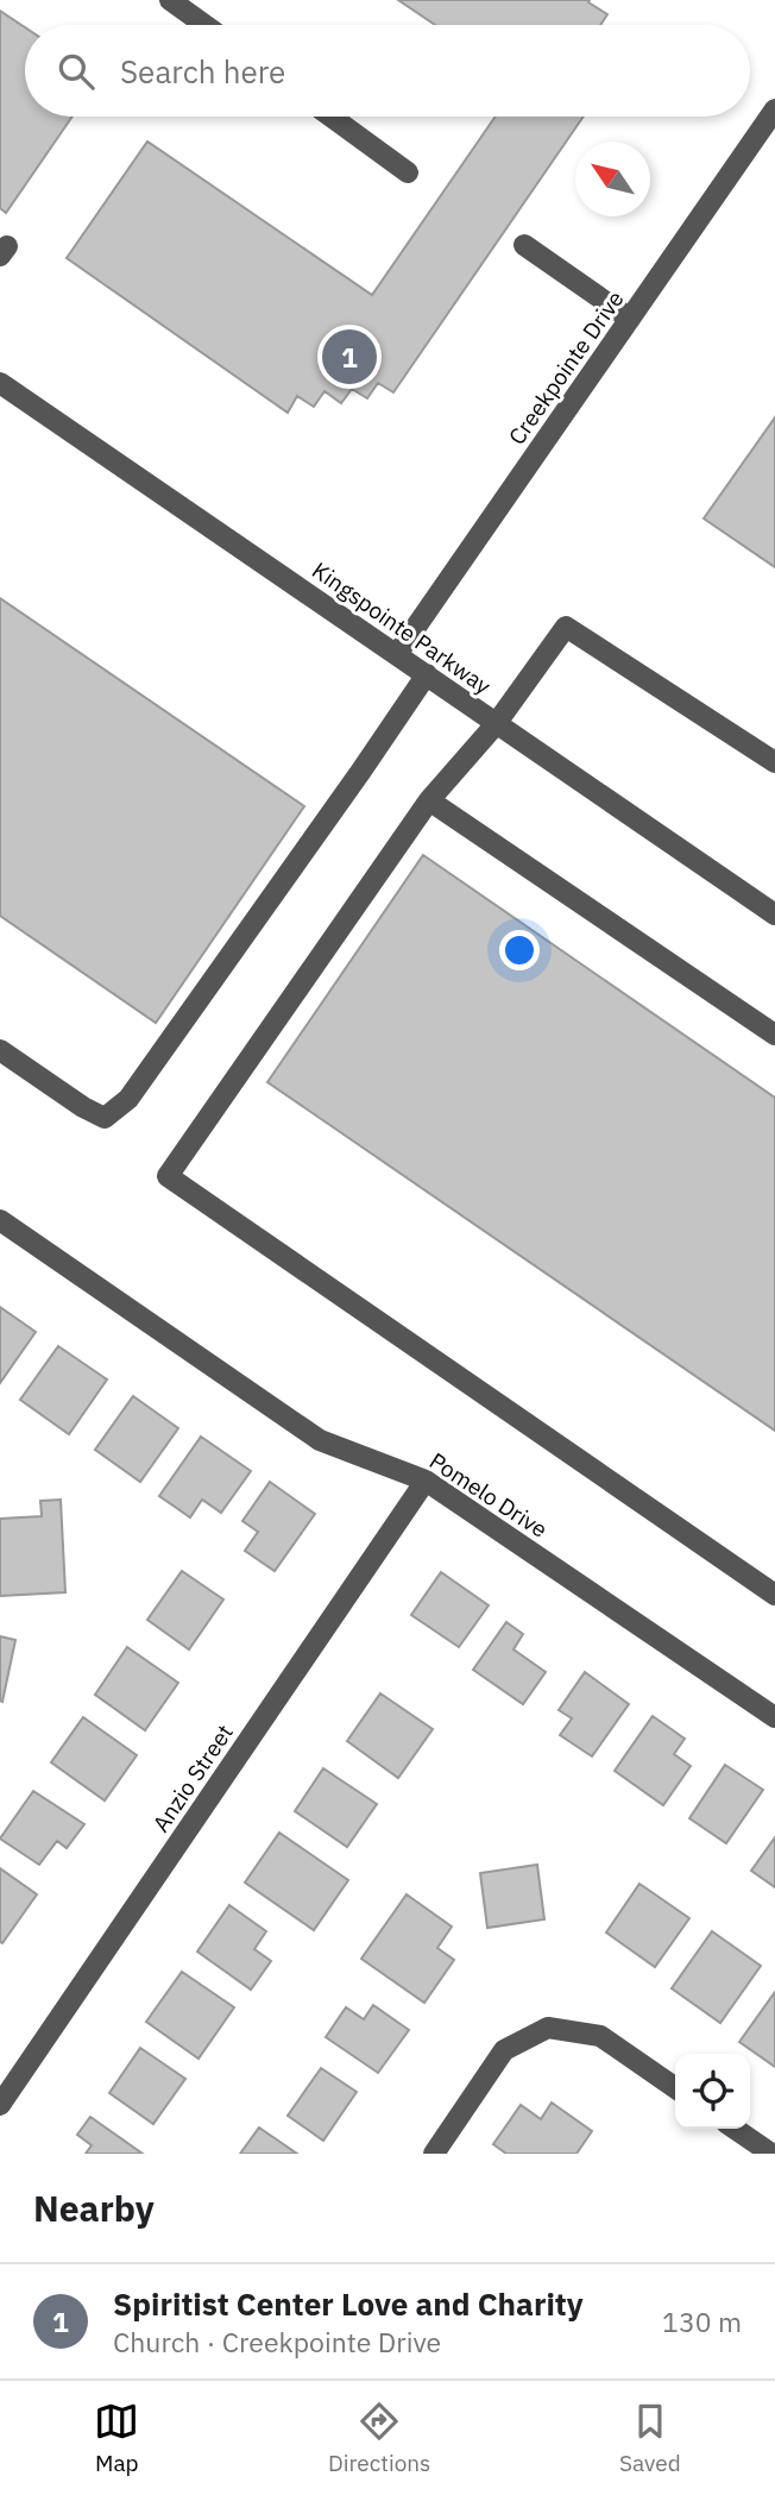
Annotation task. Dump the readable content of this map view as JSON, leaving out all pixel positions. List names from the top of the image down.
{
  "streets": {
    "street": [
      "Creekpointe Drive",
      "Kingspointe Parkway",
      "Pomelo Drive",
      "Anzio Street"
    ]
  },
  "crossings": [
    ["Creekpointe Drive", "Kingspointe Parkway"],
    ["Pomelo Drive", "Anzio Street"]
  ],
  "north": "top left",
  "page": {
    "search": "Search here",
    "pins": "1",
    "heading": "Nearby",
    "list": [
      {
        "mark": "1",
        "name": "Spiritist Center Love and Charity",
        "note": "Church · Creekpointe Drive",
        "value": "130 m"
      }
    ],
    "nav": ["Map", "Directions", "Saved"]
  }
}
